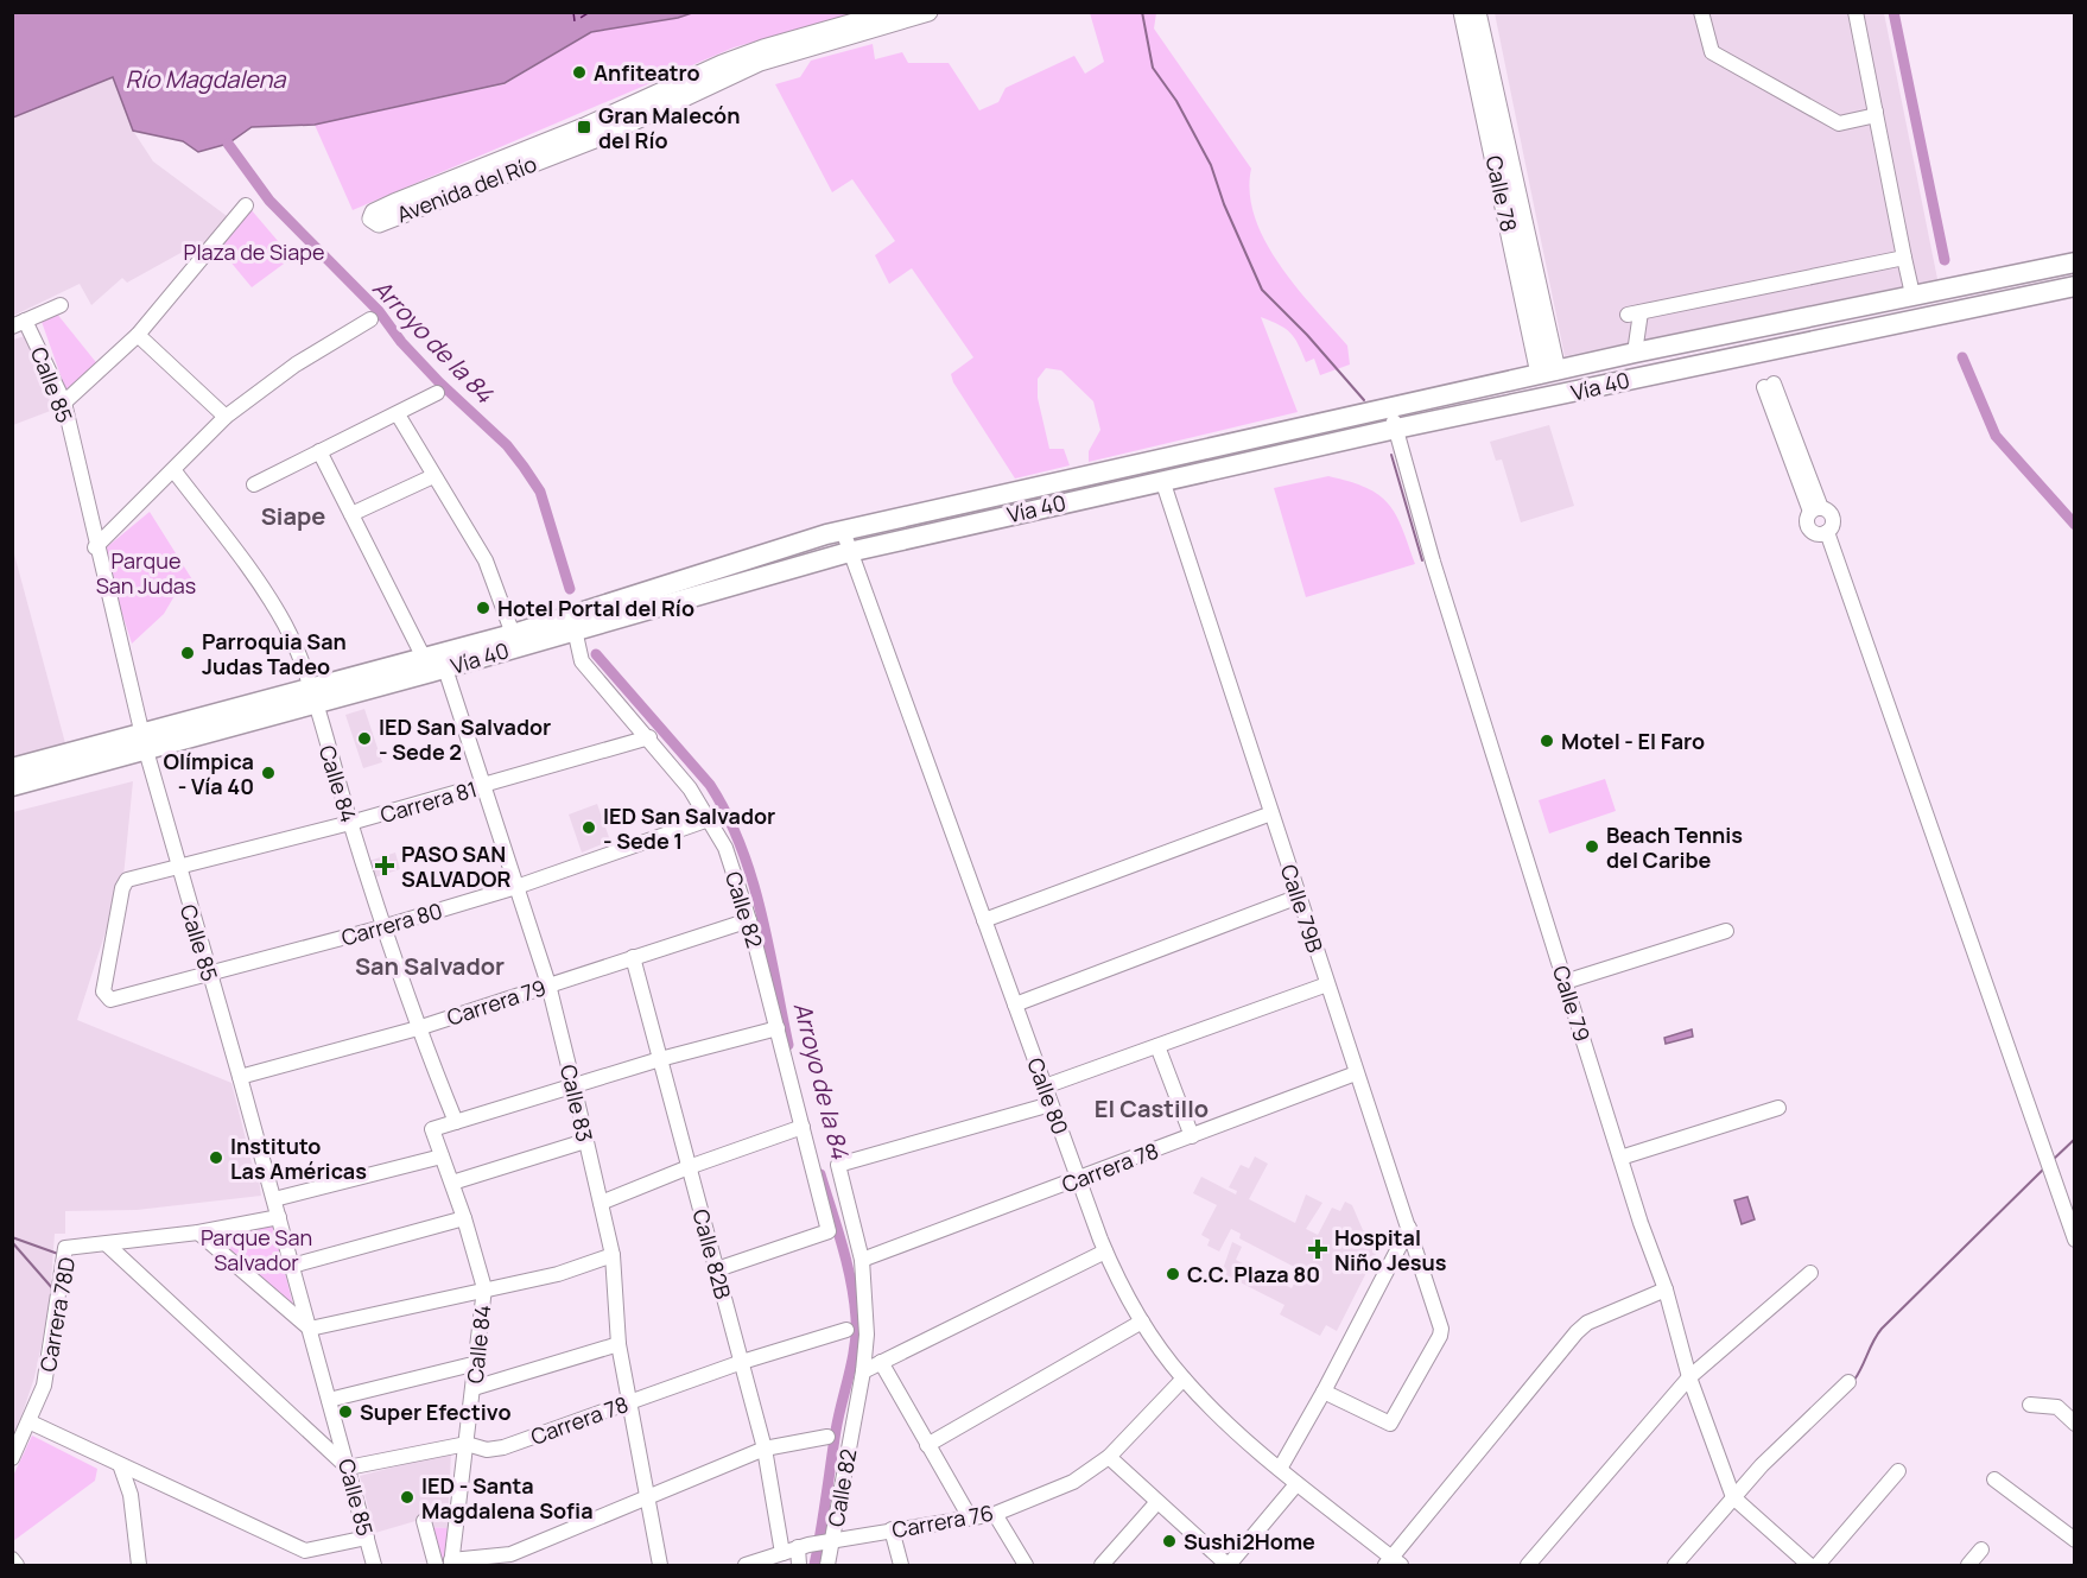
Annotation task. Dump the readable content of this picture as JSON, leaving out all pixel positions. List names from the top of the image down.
{
  "streets": {
    "highway": ["Vía 40"],
    "main road": ["Avenida del Río", "Calle 78"],
    "street": [
      "Calle 85",
      "Calle 84",
      "Carrera 81",
      "Calle 79B",
      "Calle 82",
      "Carrera 80",
      "Carrera 79",
      "Calle 79",
      "Calle 80",
      "Calle 83",
      "Carrera 78",
      "Calle 82B",
      "Carrera 78D",
      "Carrera 76"
    ]
  },
  "crossings": [
    ["Calle 78", "Vía 40"],
    ["Calle 85", "Vía 40"],
    ["Calle 85", "Carrera 81"],
    ["Calle 85", "Carrera 80"],
    ["Calle 85", "Carrera 79"],
    ["Calle 85", "Carrera 78"],
    ["Calle 85", "Carrera 78D"],
    ["Vía 40", "Calle 84"],
    ["Vía 40", "Calle 79B"],
    ["Vía 40", "Calle 82"],
    ["Vía 40", "Calle 79"],
    ["Vía 40", "Calle 80"],
    ["Vía 40", "Calle 83"],
    ["Calle 84", "Carrera 81"],
    ["Calle 84", "Carrera 80"],
    ["Calle 84", "Carrera 79"],
    ["Calle 84", "Carrera 78"],
    ["Carrera 81", "Calle 82"],
    ["Carrera 81", "Carrera 80"],
    ["Carrera 81", "Calle 83"],
    ["Calle 79B", "Carrera 78"],
    ["Calle 82", "Carrera 80"],
    ["Calle 82", "Carrera 79"],
    ["Calle 82", "Calle 80"],
    ["Calle 82", "Carrera 78"],
    ["Calle 82", "Calle 82B"],
    ["Calle 82", "Carrera 76"],
    ["Carrera 80", "Calle 83"],
    ["Carrera 79", "Calle 83"],
    ["Carrera 79", "Calle 82B"],
    ["Calle 80", "Carrera 78"],
    ["Calle 80", "Carrera 76"],
    ["Calle 83", "Carrera 78"],
    ["Carrera 78", "Calle 82B"],
    ["Calle 82B", "Carrera 76"]
  ],
  "districts": ["Siape", "San Salvador", "El Castillo"],
  "water": ["Río Magdalena", "Arroyo de la 84"],
  "parks": ["Plaza de Siape", "Parque San Judas", "Parque San Salvador"],
  "places": {
    "other": [
      "Anfiteatro",
      "Hotel Portal del Río",
      "Parroquia San Judas Tadeo",
      "IED San Salvador - Sede 2",
      "Motel - El Faro",
      "Olímpica - Vía 40",
      "IED San Salvador - Sede 1",
      "Beach Tennis del Caribe",
      "Instituto Las Américas",
      "C.C. Plaza 80",
      "Super Efectivo",
      "IED - Santa Magdalena Sofia",
      "Sushi2Home"
    ],
    "transit": ["Gran Malecón del Río"],
    "health": ["PASO SAN SALVADOR", "Hospital Niño Jesus"]
  }
}
